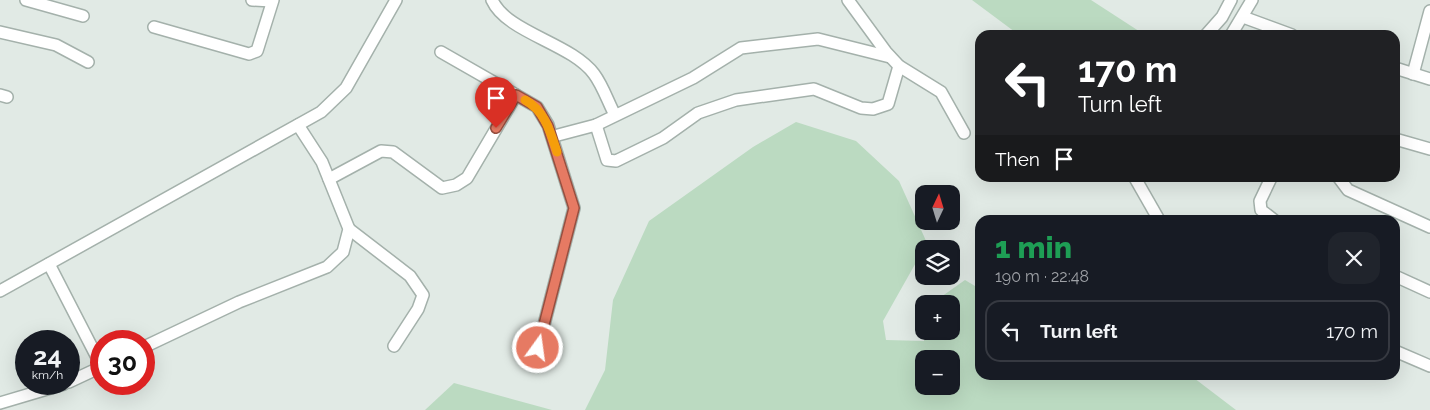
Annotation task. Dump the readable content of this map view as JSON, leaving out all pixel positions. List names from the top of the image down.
{
  "north": "top",
  "page": {
    "turn": ["170 m", "Turn left"],
    "then": "Then",
    "map_buttons": ["+", "−"],
    "heading": ["1 min", "190 m · 22:48"],
    "list": [
      {
        "name": "Turn left",
        "value": "170 m"
      }
    ],
    "speed": "24 km/h",
    "limit": "30"
  }
}
